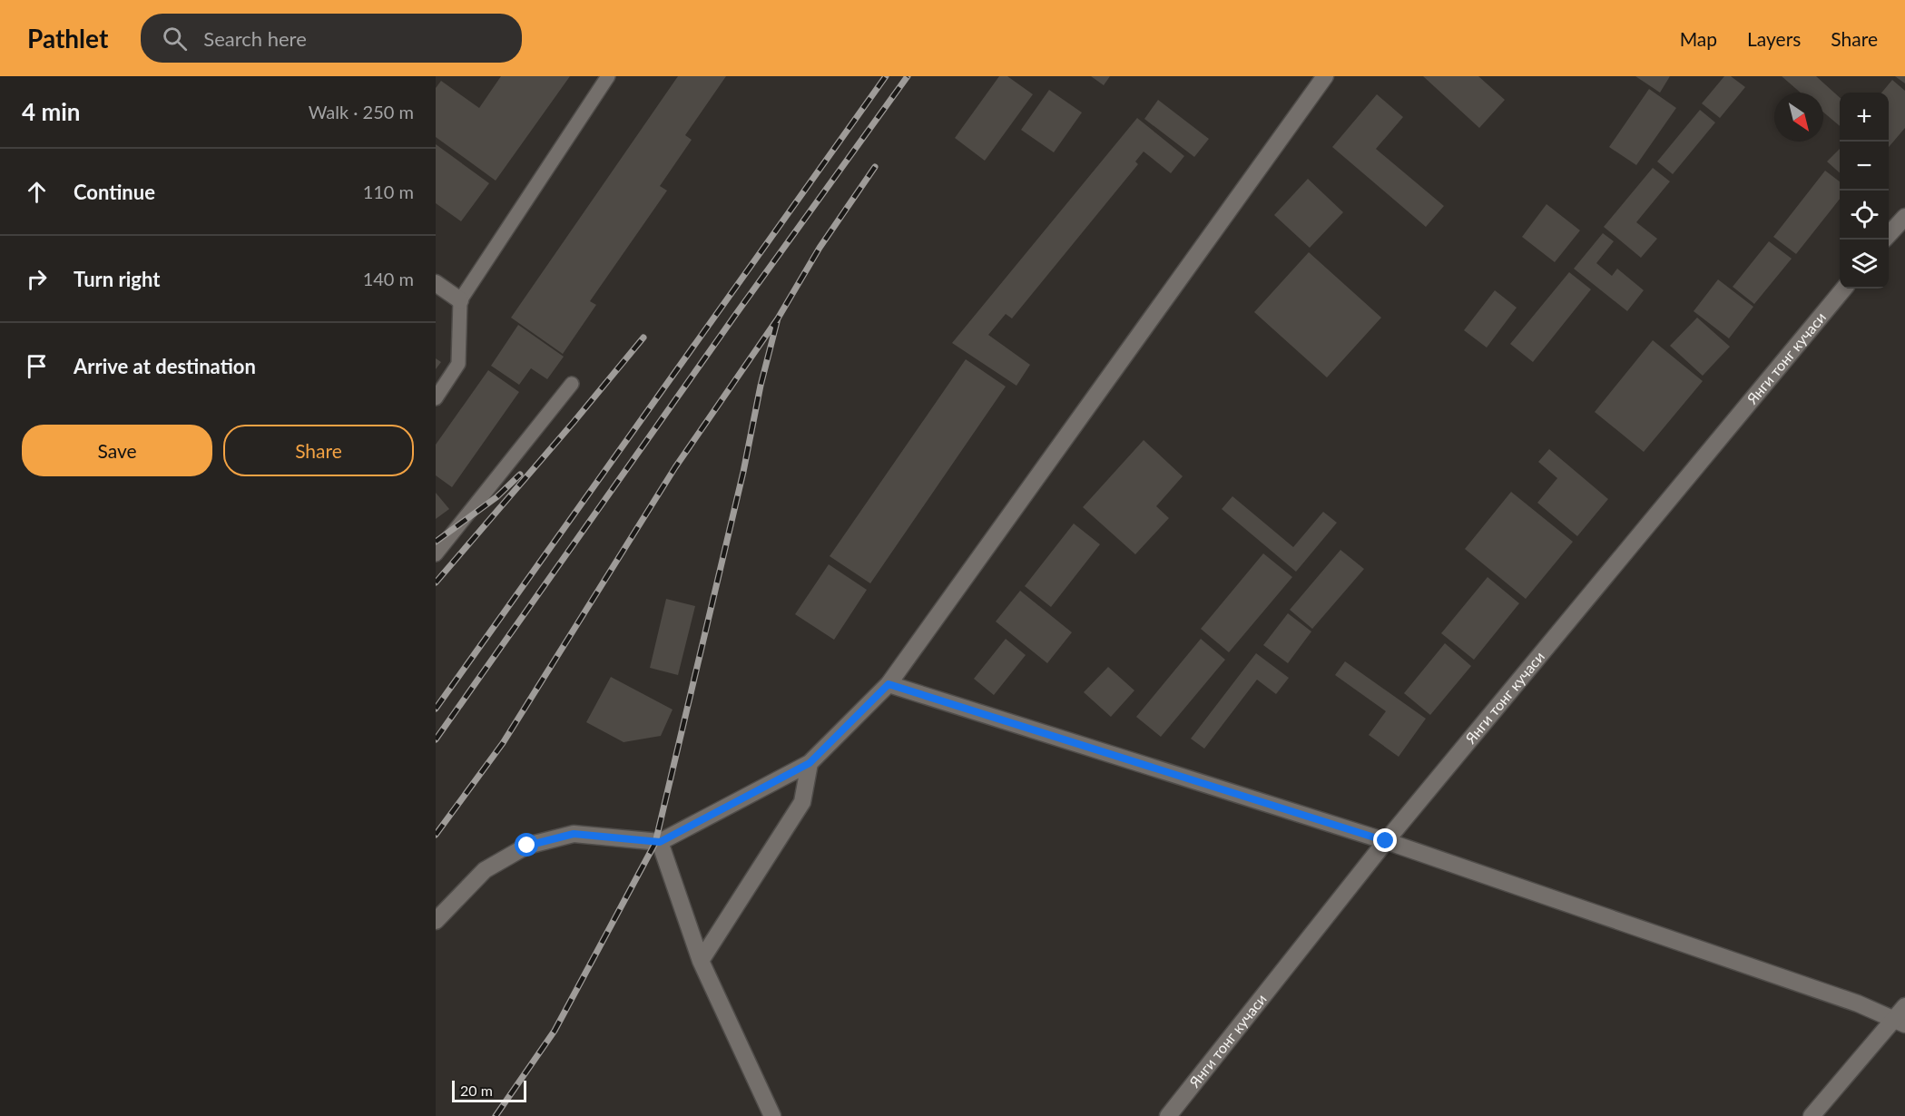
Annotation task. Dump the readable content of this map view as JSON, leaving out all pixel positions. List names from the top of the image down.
{
  "streets": {
    "street": ["Янги тонг кучаси"]
  },
  "scale_bar": "20 m",
  "north": "bottom right",
  "page": {
    "header": "Pathlet",
    "search": "Search here",
    "nav": ["Map", "Layers", "Share"],
    "heading": ["4 min", "Walk · 250 m"],
    "map_buttons": ["+", "−"],
    "list": [
      ["Continue", "110 m"],
      ["Turn right", "140 m"],
      "Arrive at destination"
    ],
    "buttons": ["Save", "Share"],
    "scale": "20 m"
  }
}
